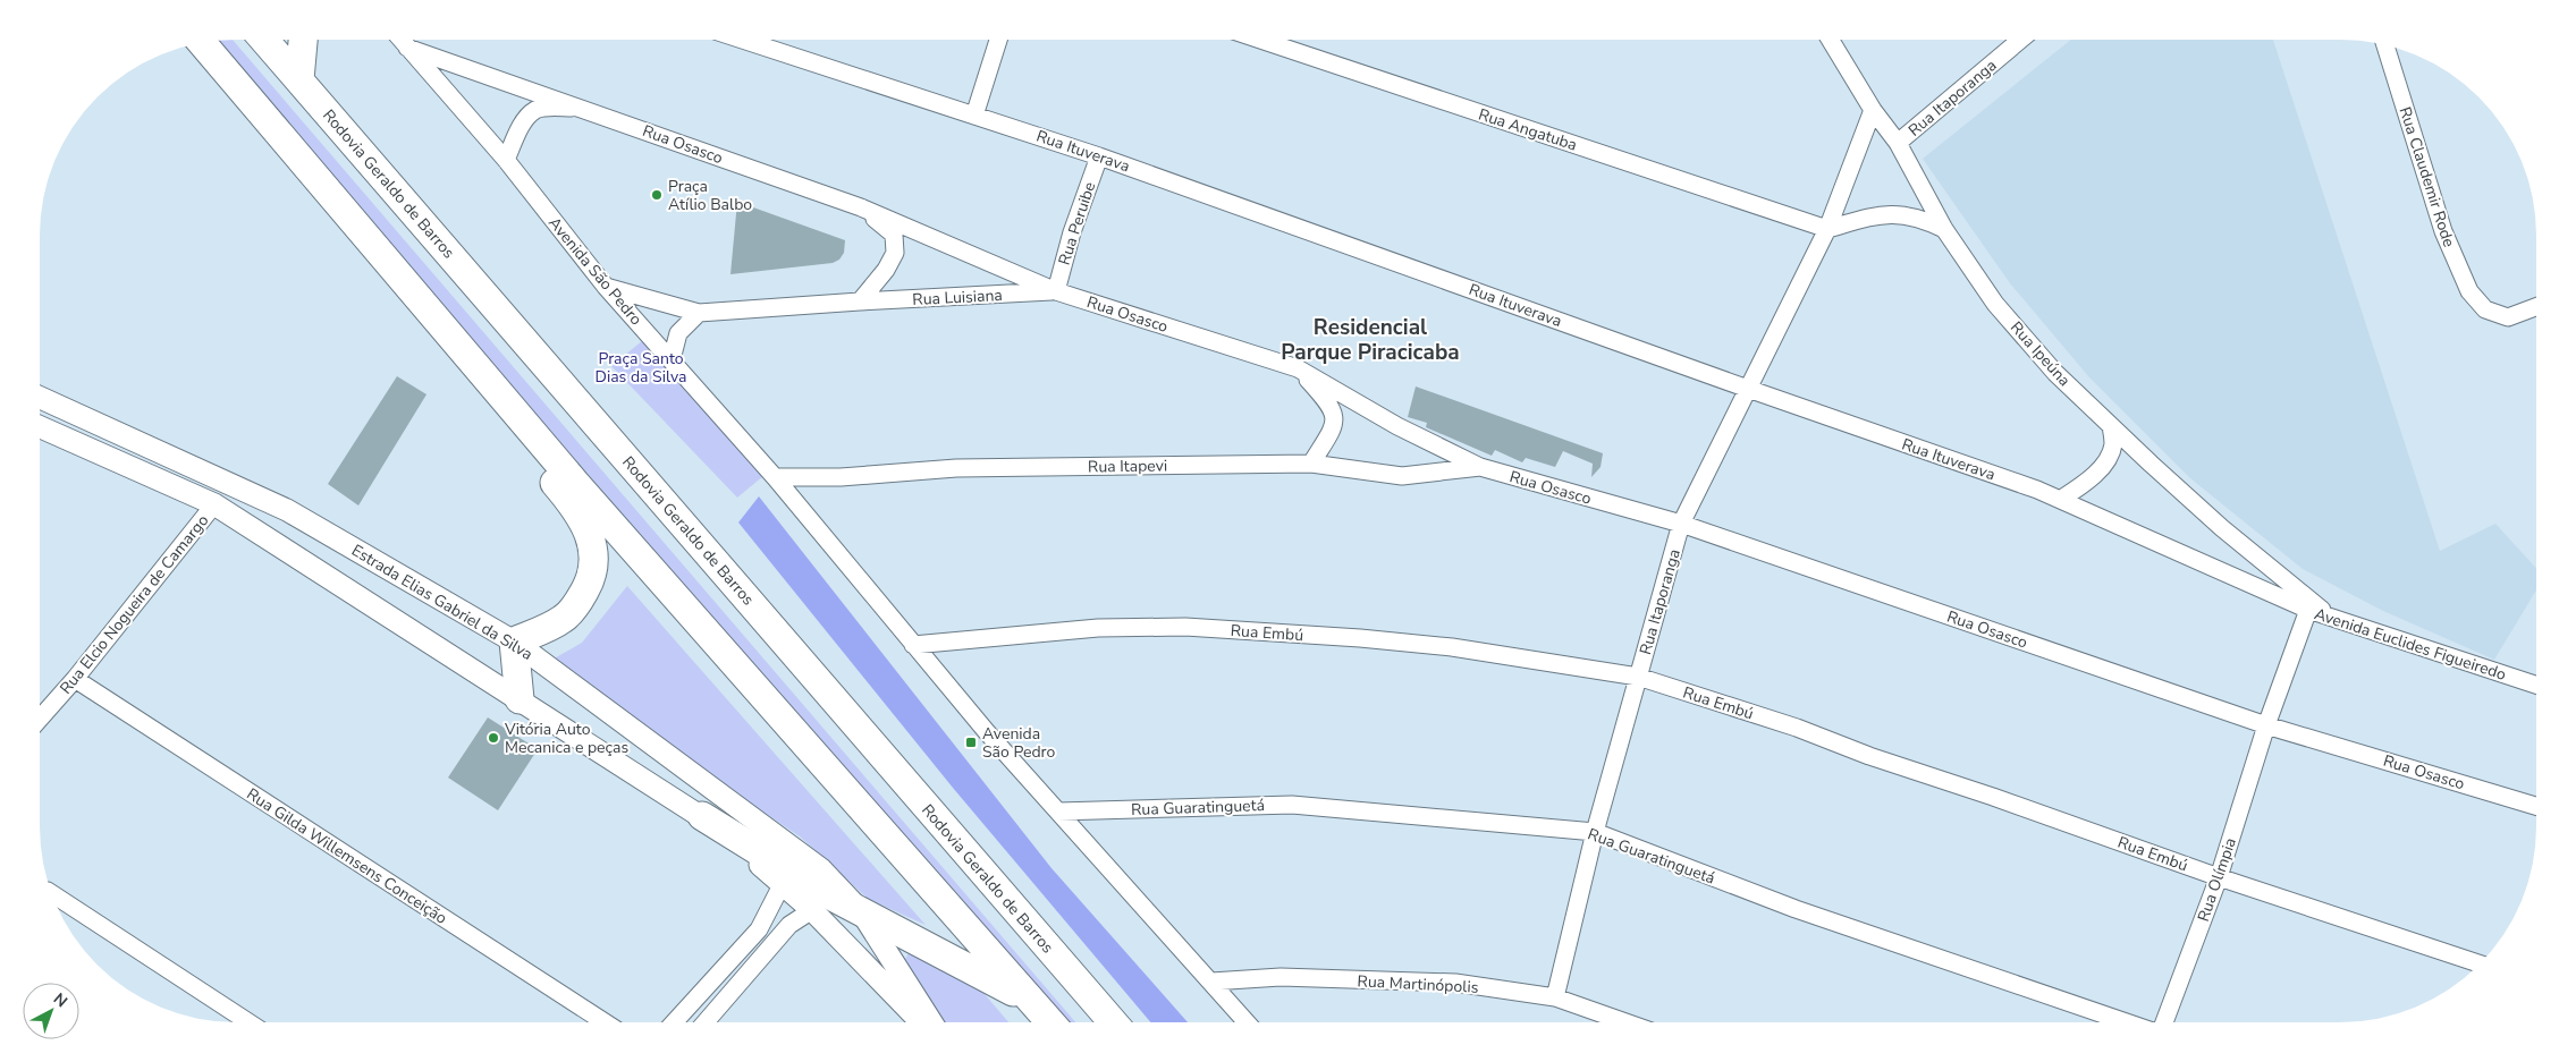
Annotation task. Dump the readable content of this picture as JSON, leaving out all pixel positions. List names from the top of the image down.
{
  "streets": {
    "highway": ["Rodovia Geraldo de Barros"],
    "street": [
      "Rua Itaporanga",
      "Rua Angatuba",
      "Rua Osasco",
      "Rua Ituverava",
      "Rua Claudemir Rode",
      "Rua Peruibe",
      "Avenida São Pedro",
      "Rua Luisiana",
      "Rua Ipeúna",
      "Rua Itapevi",
      "Estrada Elias Gabriel da Silva",
      "Rua Elcio Nogueira de Camargo",
      "Rua Embú",
      "Avenida Euclides Figueiredo",
      "Rua Guaratinguetá",
      "Rua Gilda Willemsens Conceição",
      "Rua Olímpia",
      "Rua Martinópolis"
    ]
  },
  "crossings": [
    ["Rua Itaporanga", "Rua Angatuba"],
    ["Rua Itaporanga", "Rua Osasco"],
    ["Rua Itaporanga", "Rua Ituverava"],
    ["Rua Itaporanga", "Rua Ipeúna"],
    ["Rua Itaporanga", "Rua Embú"],
    ["Rua Itaporanga", "Rua Guaratinguetá"],
    ["Rua Itaporanga", "Rua Martinópolis"],
    ["Rua Osasco", "Rua Peruibe"],
    ["Rua Osasco", "Avenida São Pedro"],
    ["Rua Osasco", "Rua Luisiana"],
    ["Rua Osasco", "Rua Itapevi"],
    ["Rua Osasco", "Rua Olímpia"],
    ["Rua Ituverava", "Rua Peruibe"],
    ["Rua Ituverava", "Avenida Euclides Figueiredo"],
    ["Rua Ituverava", "Rua Olímpia"],
    ["Rua Peruibe", "Rua Luisiana"],
    ["Avenida São Pedro", "Rua Luisiana"],
    ["Avenida São Pedro", "Rua Itapevi"],
    ["Avenida São Pedro", "Rua Embú"],
    ["Avenida São Pedro", "Rua Guaratinguetá"],
    ["Avenida São Pedro", "Rua Martinópolis"],
    ["Rua Ipeúna", "Avenida Euclides Figueiredo"],
    ["Rua Elcio Nogueira de Camargo", "Rua Gilda Willemsens Conceição"],
    ["Rua Embú", "Rua Olímpia"],
    ["Avenida Euclides Figueiredo", "Rua Olímpia"]
  ],
  "districts": ["Residencial Parque Piracicaba"],
  "parks": ["Praça Santo Dias da Silva"],
  "places": {
    "other": ["Praça Atílio Balbo", "Vitória Auto Mecanica e peças"],
    "transit": ["Avenida São Pedro"]
  },
  "north": "top right"
}
